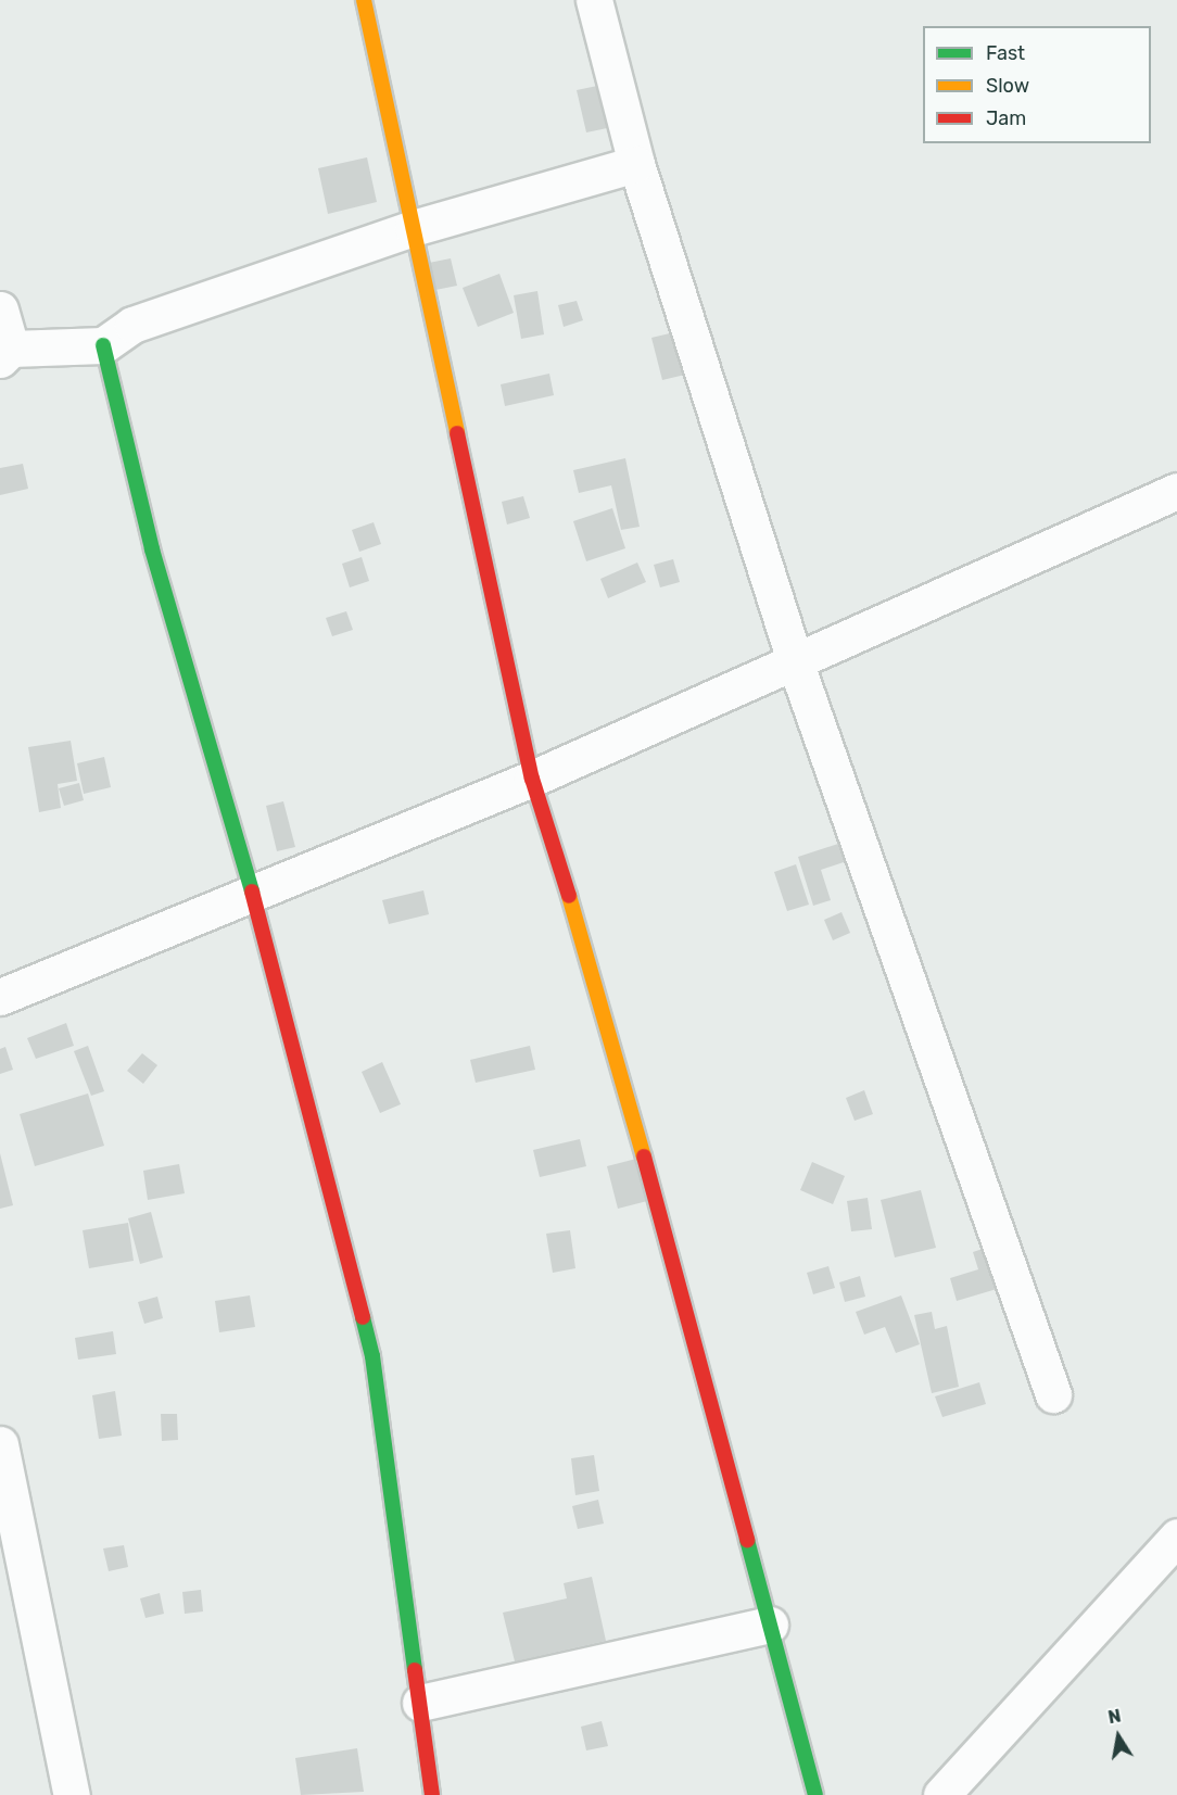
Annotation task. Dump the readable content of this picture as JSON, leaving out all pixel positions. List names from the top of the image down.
{
  "legend": ["Fast", "Slow", "Jam"],
  "north": "top"
}
